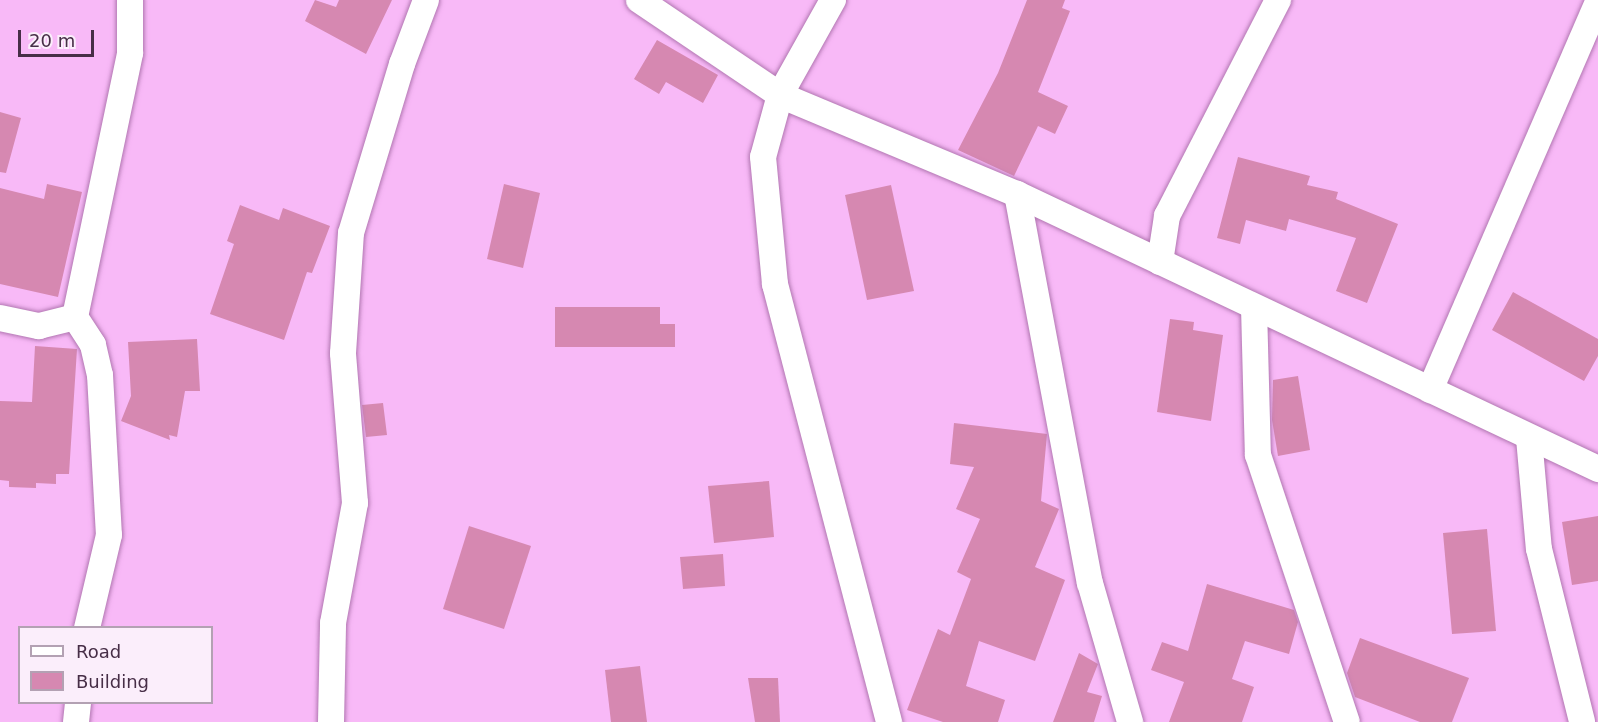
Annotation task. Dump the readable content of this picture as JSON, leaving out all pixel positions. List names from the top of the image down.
{
  "legend": ["Road", "Building"],
  "scale_bar": "20 m"
}
